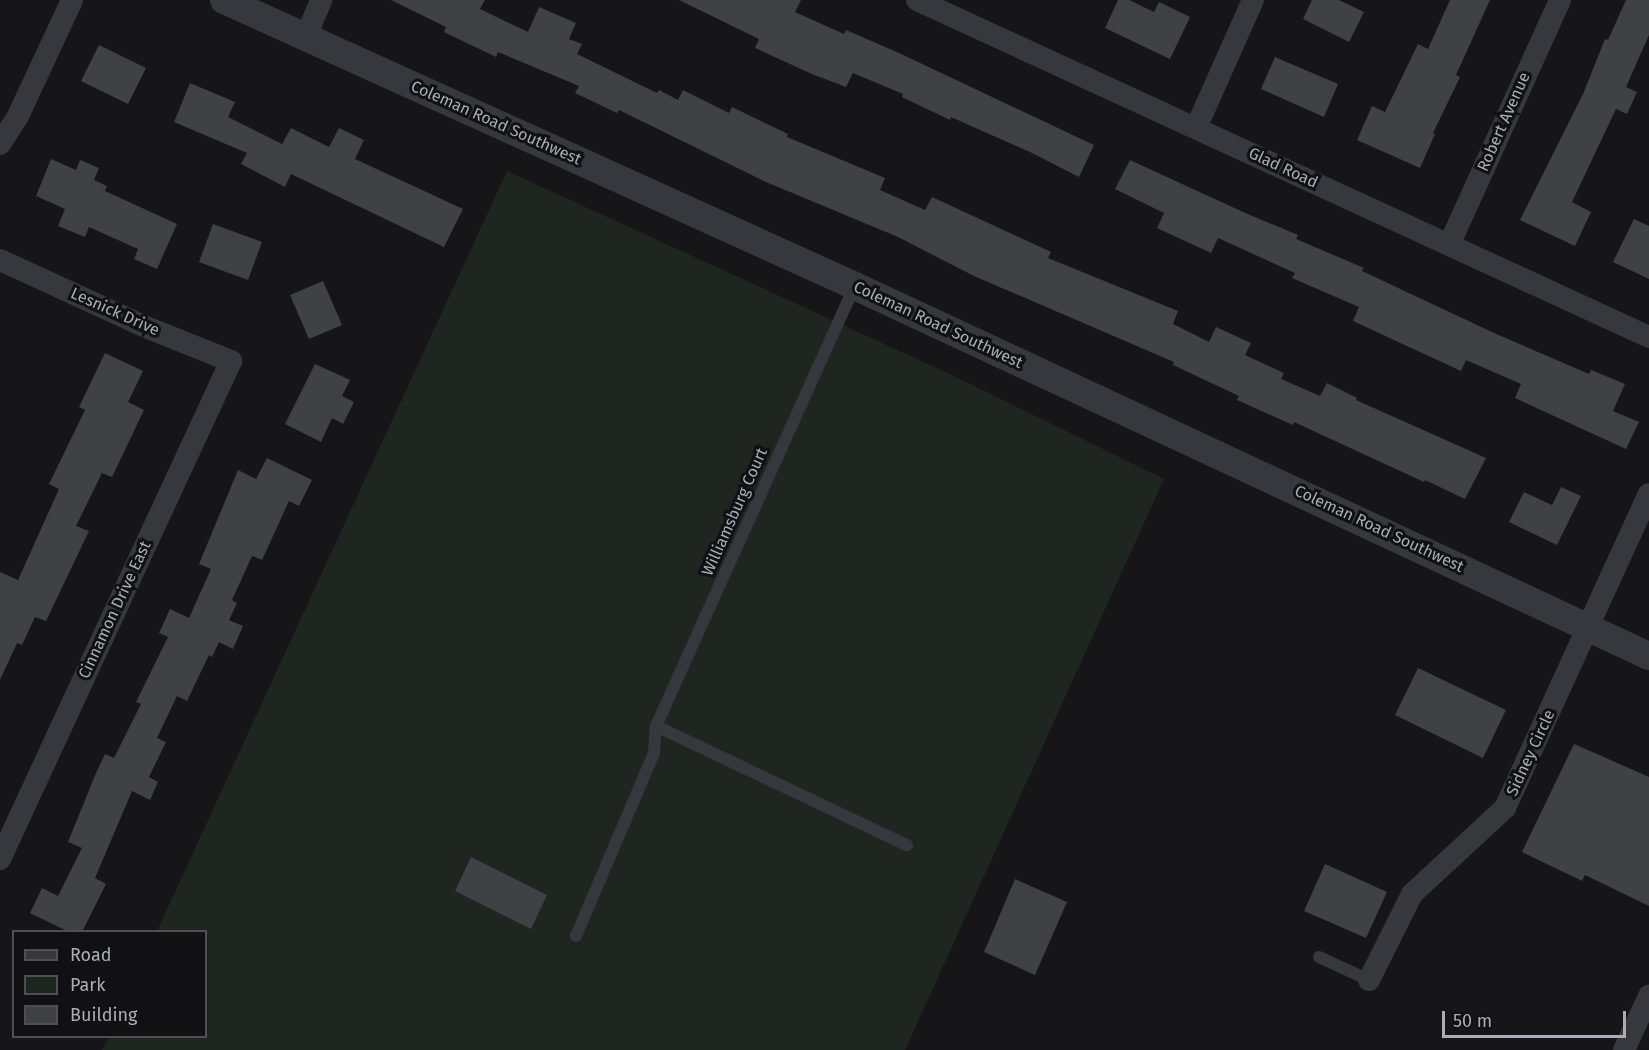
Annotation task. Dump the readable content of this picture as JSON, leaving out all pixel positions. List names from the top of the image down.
{
  "streets": {
    "street": [
      "Robert Avenue",
      "Coleman Road Southwest",
      "Glad Road",
      "Lesnick Drive",
      "Cinnamon Drive East",
      "Sidney Circle"
    ],
    "lane": ["Williamsburg Court"]
  },
  "crossings": [
    ["Robert Avenue", "Glad Road"],
    ["Coleman Road Southwest", "Williamsburg Court"],
    ["Coleman Road Southwest", "Sidney Circle"],
    ["Lesnick Drive", "Cinnamon Drive East"]
  ],
  "legend": ["Road", "Park", "Building"],
  "scale_bar": "50 m"
}
